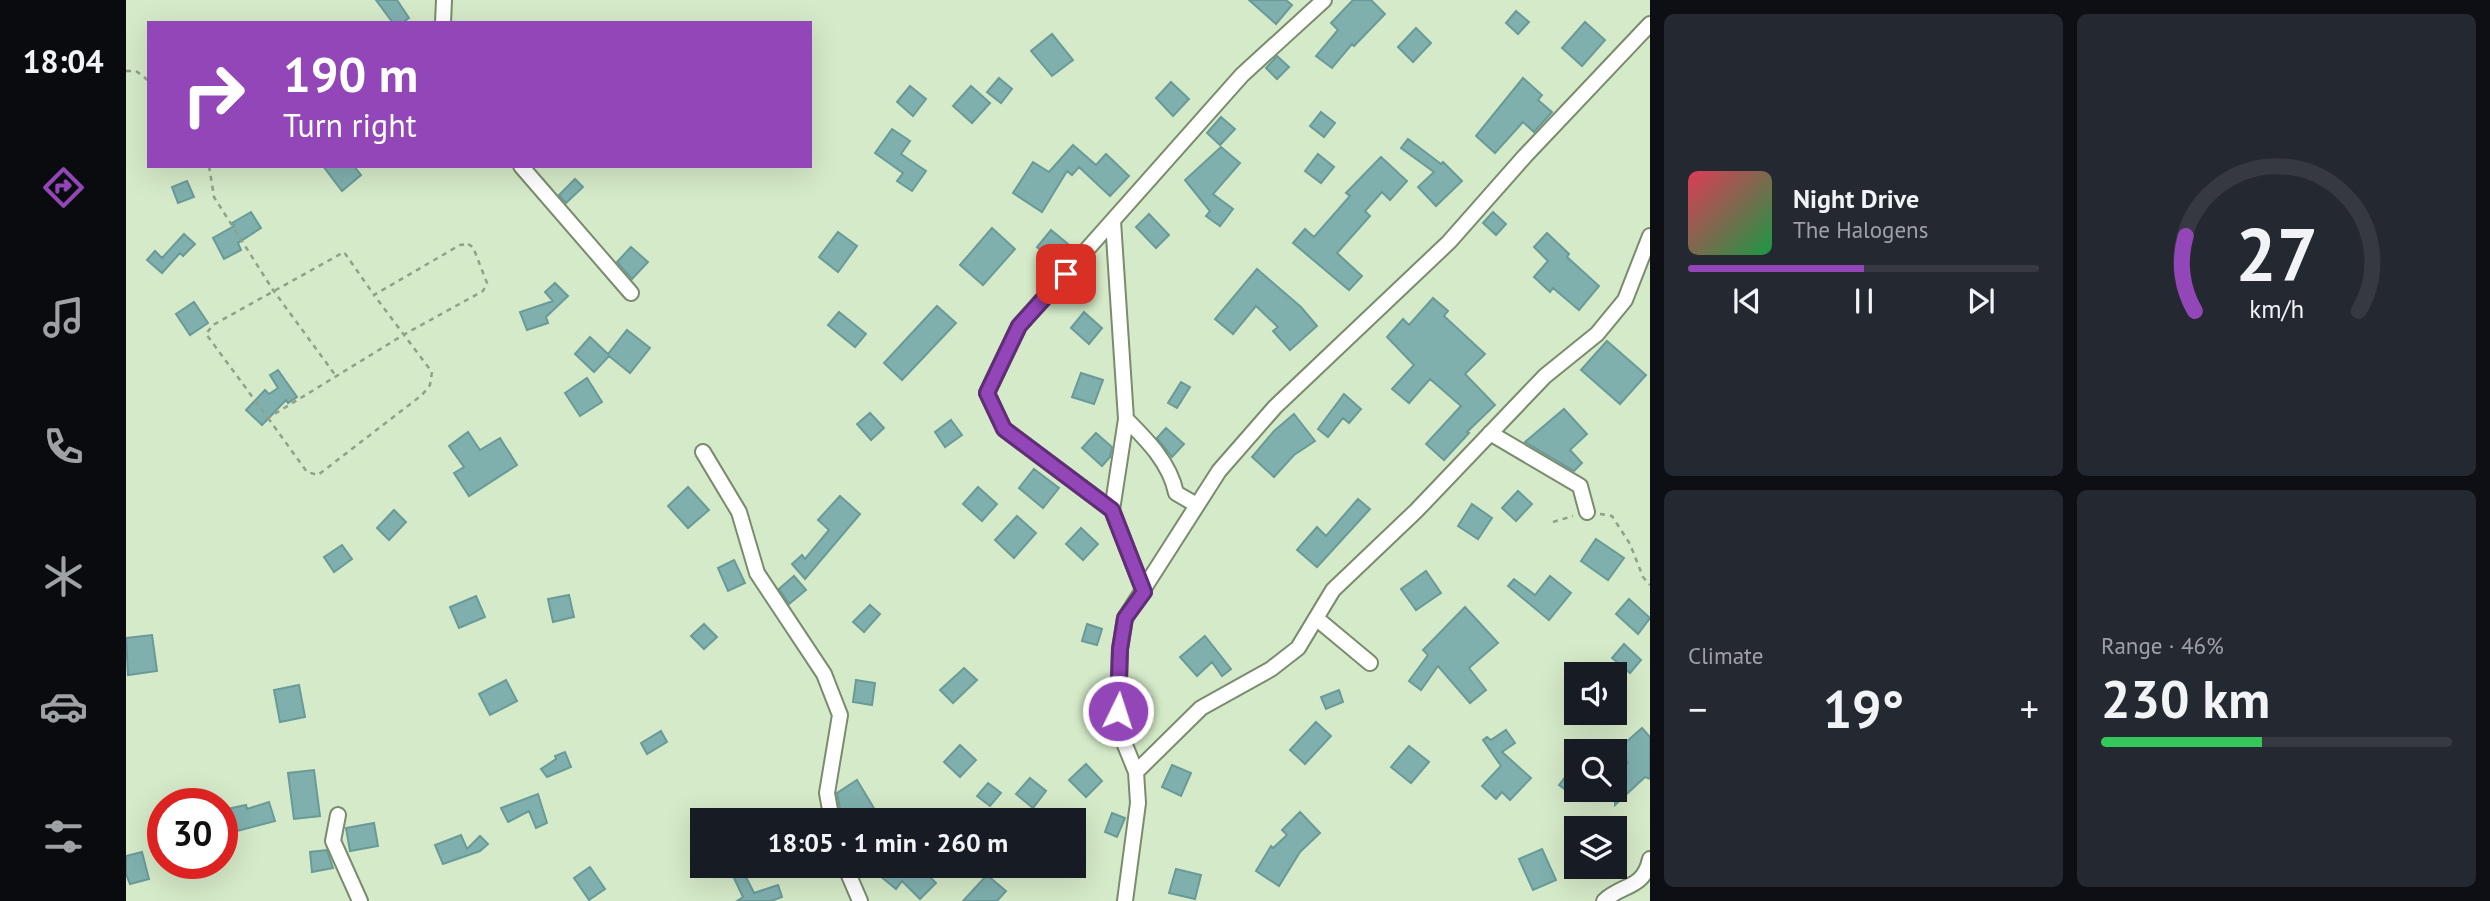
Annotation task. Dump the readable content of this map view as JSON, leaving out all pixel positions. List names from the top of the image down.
{
  "page": {
    "tabs": "18:04",
    "turn": ["190 m", "Turn right"],
    "song": ["Night Drive", "The Halogens"],
    "tile": [
      "Climate",
      ["Range · 46%", "230 km"]
    ],
    "heat": ["−", "19°", "+"],
    "limit": "30",
    "trip": "18:05 · 1 min · 260 m",
    "gauge": ["27", "km/h"]
  }
}
